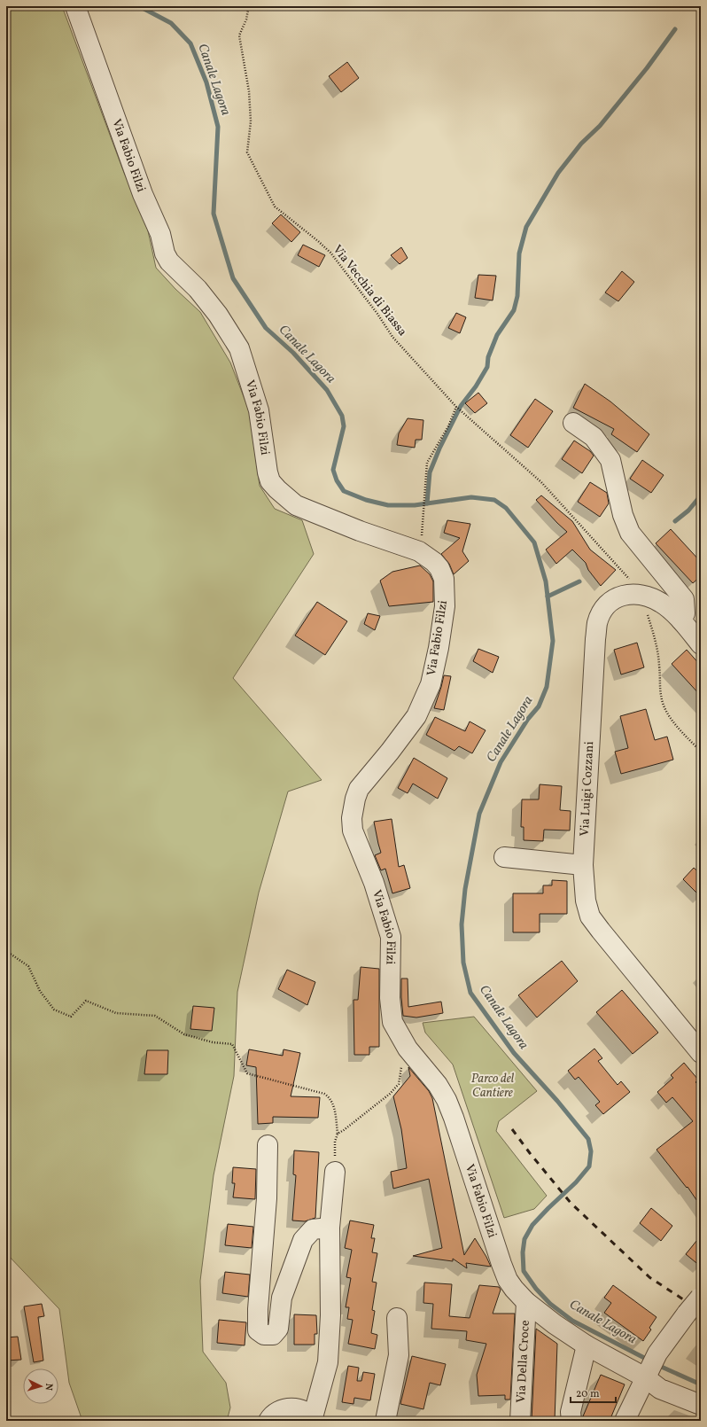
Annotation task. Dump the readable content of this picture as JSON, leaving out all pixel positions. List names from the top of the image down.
{
  "streets": {
    "street": ["Via Fabio Filzi", "Via Luigi Cozzani", "Via Della Croce"],
    "path": ["Via Vecchia di Biassa"]
  },
  "crossings": [
    ["Via Fabio Filzi", "Via Della Croce"],
    ["Via Vecchia di Biassa", "Via Luigi Cozzani"]
  ],
  "water": ["Canale Lagora"],
  "parks": ["Parco del Cantiere"],
  "scale_bar": "20 m",
  "north": "right"
}
